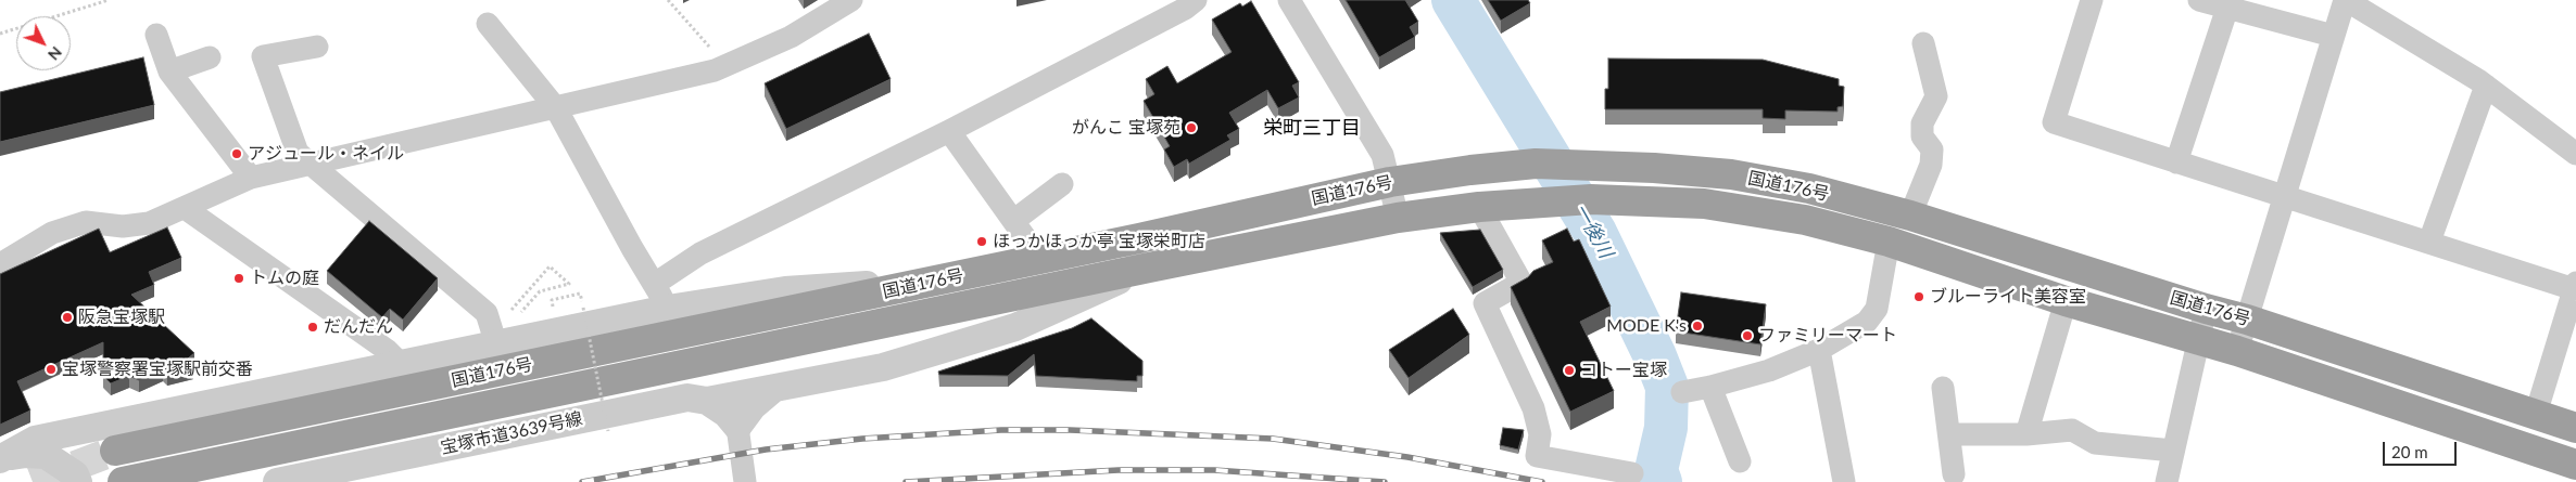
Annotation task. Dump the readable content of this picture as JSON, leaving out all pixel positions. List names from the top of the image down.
{
  "streets": {
    "highway": ["国道176号"],
    "street": ["宝塚市道3639号線"]
  },
  "crossings": [
    ["国道176号", "宝塚市道3639号線"]
  ],
  "districts": ["栄町三丁目"],
  "water": ["一後川"],
  "places": [
    "がんこ 宝塚苑",
    "アジュール・ネイル",
    "ほっかほっか亭 宝塚栄町店",
    "トムの庭",
    "ブルーライト美容室",
    "阪急宝塚駅",
    "MODE K's",
    "だんだん",
    "ファミリーマート",
    "宝塚警察署宝塚駅前交番",
    "コトー宝塚"
  ],
  "scale_bar": "20 m",
  "north": "bottom right"
}
